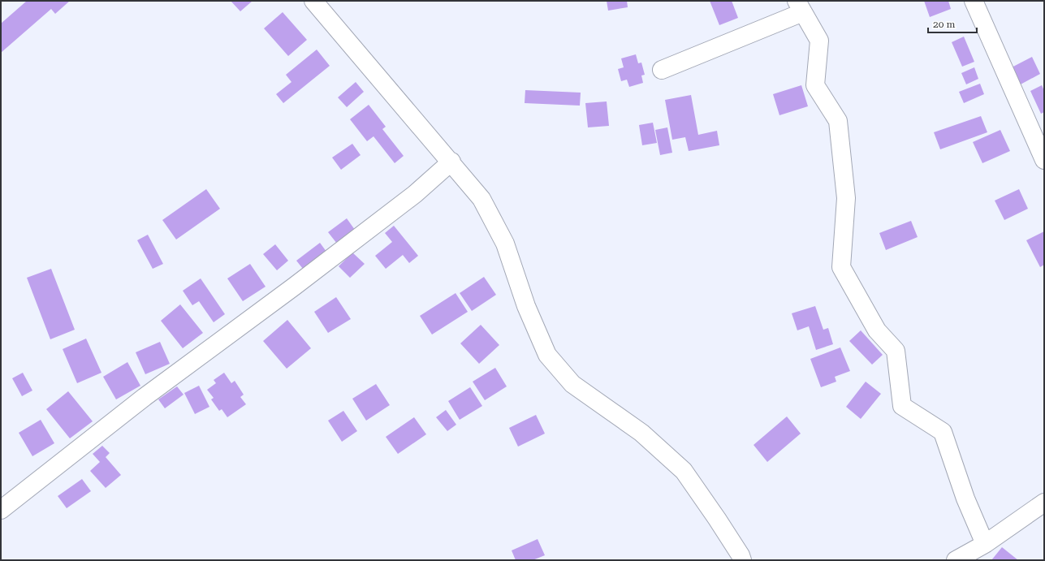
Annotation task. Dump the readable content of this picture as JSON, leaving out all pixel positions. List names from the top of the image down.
{
  "scale_bar": "20 m"
}
